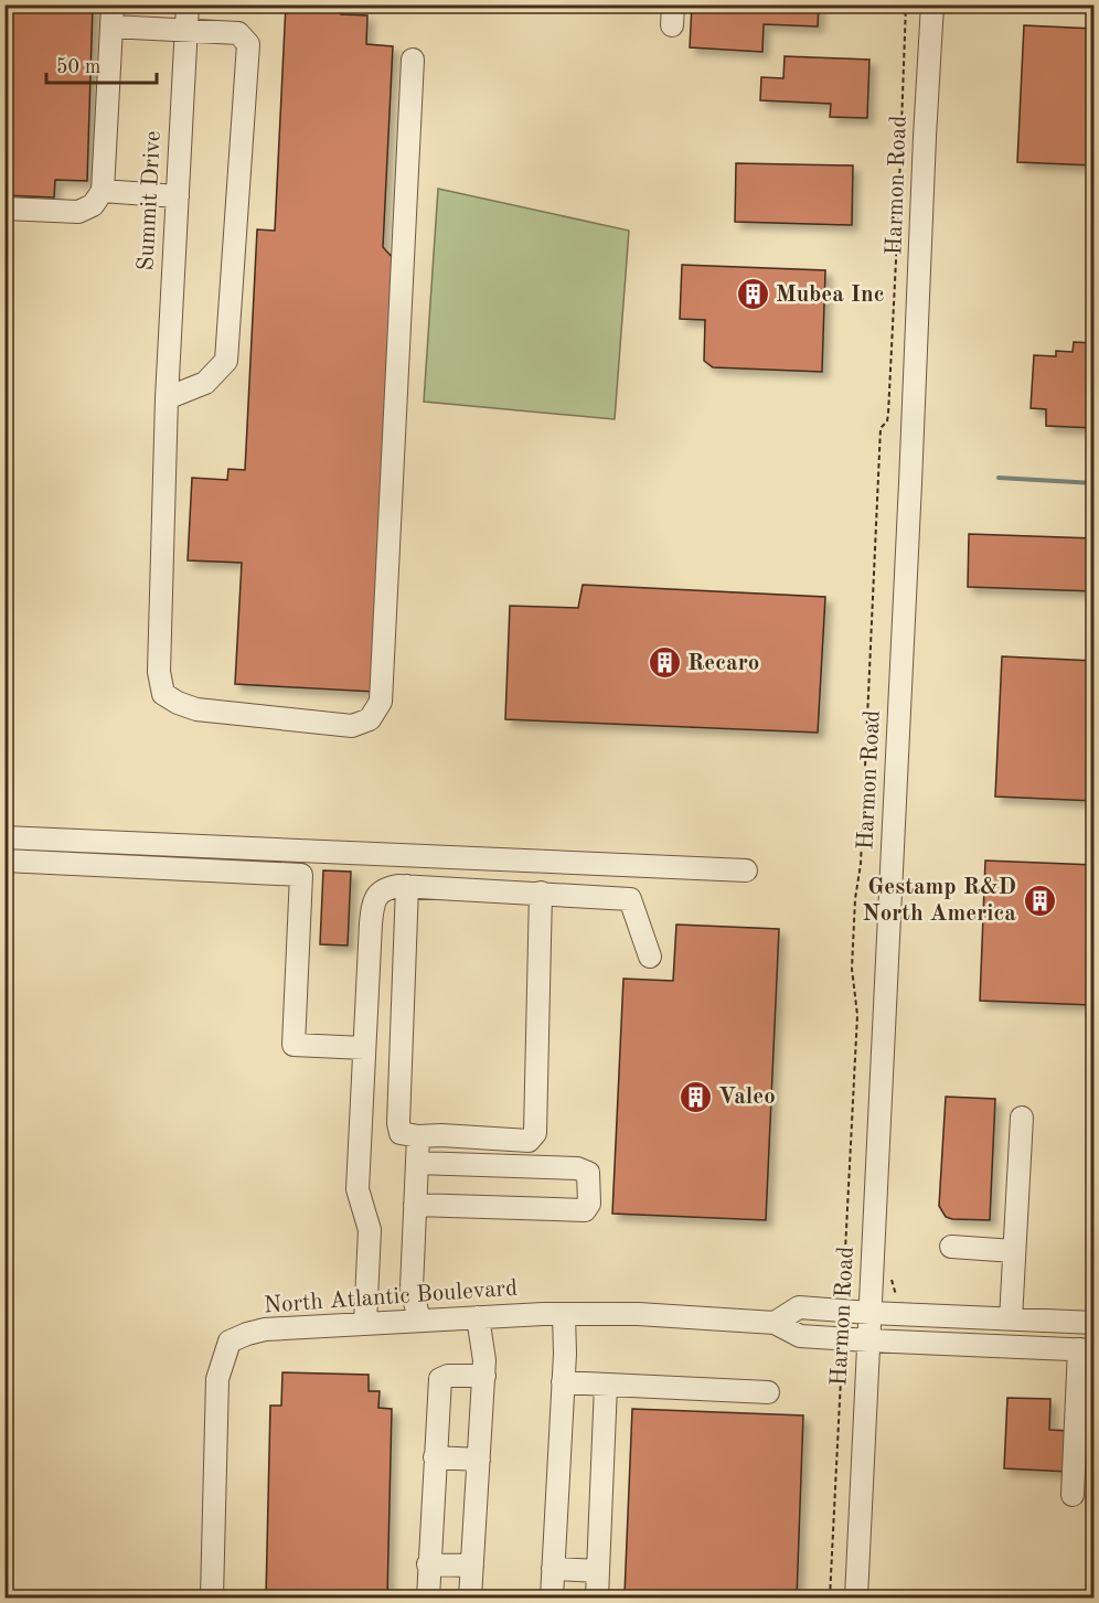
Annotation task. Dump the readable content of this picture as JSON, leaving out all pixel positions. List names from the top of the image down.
{
  "streets": {
    "street": ["Harmon Road", "Summit Drive", "North Atlantic Boulevard"]
  },
  "crossings": [
    ["Harmon Road", "North Atlantic Boulevard"]
  ],
  "places": {
    "building": [
      "Mubea Inc",
      "Recaro",
      "Gestamp R&D North America",
      "Valeo"
    ]
  },
  "scale_bar": "50 m"
}
